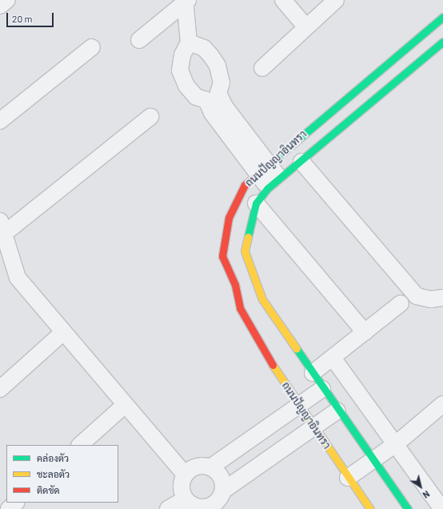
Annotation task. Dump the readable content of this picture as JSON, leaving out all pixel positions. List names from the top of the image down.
{
  "streets": {
    "street": ["ถนนปัญญาอินทรา"]
  },
  "legend": ["คล่องตัว", "ชะลอตัว", "ติดขัด"],
  "scale_bar": "20 m",
  "north": "bottom right"
}
